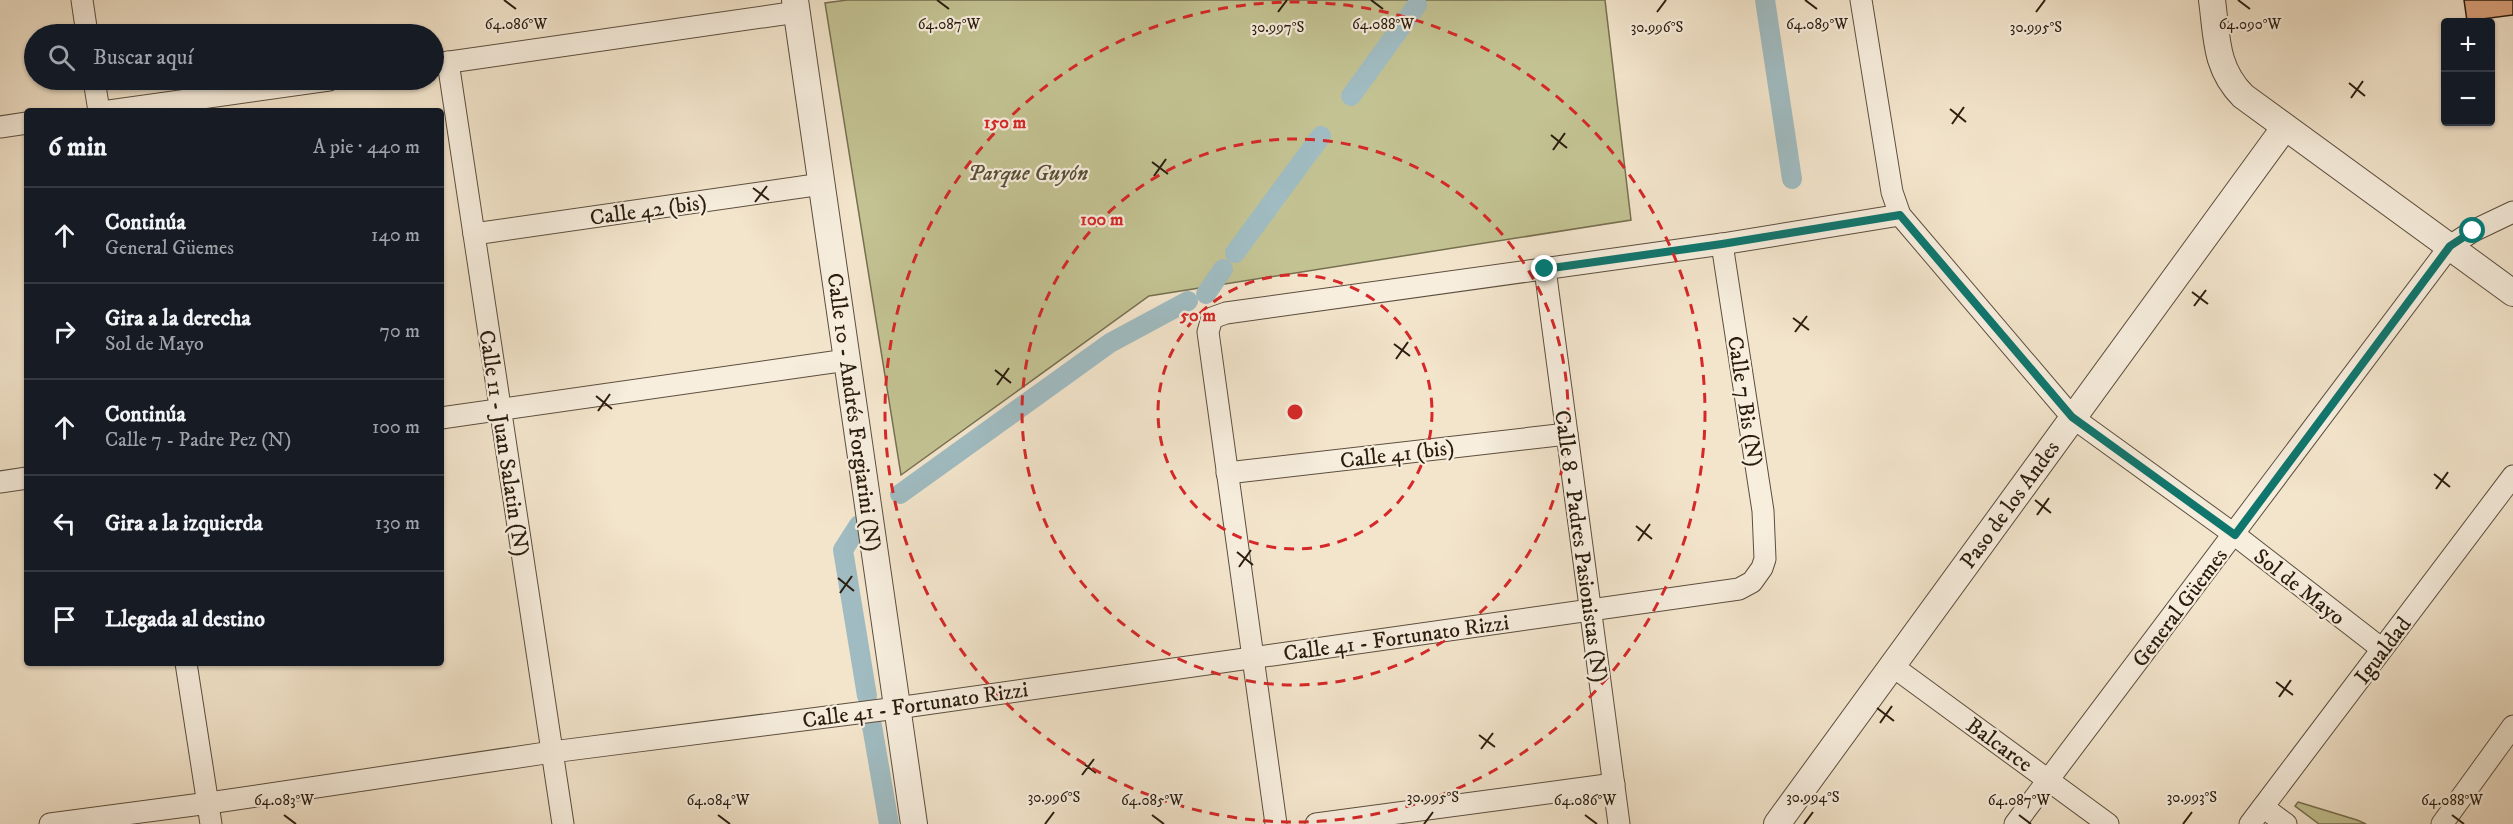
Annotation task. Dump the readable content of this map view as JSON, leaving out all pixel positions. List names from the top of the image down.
{
  "streets": {
    "street": [
      "Calle 42 (bis)",
      "Calle 7 Bis (N)",
      "Calle 10 - Andrés Forgiarini (N)",
      "Calle 11 - Juan Salatin (N)",
      "Calle 41 (bis)",
      "Paso de los Andes",
      "Calle 8 - Padres Pasionistas (N)",
      "Sol de Mayo",
      "General Güemes",
      "Calle 41 - Fortunato Rizzi",
      "Igualdad",
      "Balcarce"
    ]
  },
  "crossings": [
    ["Calle 42 (bis)", "Calle 10 - Andrés Forgiarini (N)"],
    ["Calle 42 (bis)", "Calle 11 - Juan Salatin (N)"],
    ["Calle 7 Bis (N)", "Calle 41 - Fortunato Rizzi"],
    ["Calle 10 - Andrés Forgiarini (N)", "Calle 41 - Fortunato Rizzi"],
    ["Calle 11 - Juan Salatin (N)", "Calle 41 - Fortunato Rizzi"],
    ["Calle 41 (bis)", "Calle 8 - Padres Pasionistas (N)"],
    ["Paso de los Andes", "Sol de Mayo"],
    ["Paso de los Andes", "Balcarce"],
    ["Calle 8 - Padres Pasionistas (N)", "Calle 41 - Fortunato Rizzi"],
    ["Sol de Mayo", "General Güemes"],
    ["Sol de Mayo", "Igualdad"],
    ["General Güemes", "Balcarce"]
  ],
  "parks": ["Parque Guyón"],
  "page": {
    "map_buttons": ["+", "−"],
    "search": "Buscar aquí",
    "heading": ["6 min", "A pie · 440 m"],
    "list": [
      ["Continúa", "General Güemes", "140 m"],
      ["Gira a la derecha", "Sol de Mayo", "70 m"],
      ["Continúa", "Calle 7 - Padre Pez (N)", "100 m"],
      ["Gira a la izquierda", "130 m"],
      "Llegada al destino"
    ]
  },
  "coordinates": [
    "64.086°W",
    "64.087°W",
    "64.088°W",
    "64.089°W",
    "64.090°W",
    "30.997°S",
    "30.996°S",
    "30.995°S",
    "30.994°S",
    "30.993°S",
    "64.083°W",
    "64.084°W",
    "64.085°W"
  ],
  "rings": ["150 m", "100 m", "50 m"]
}
